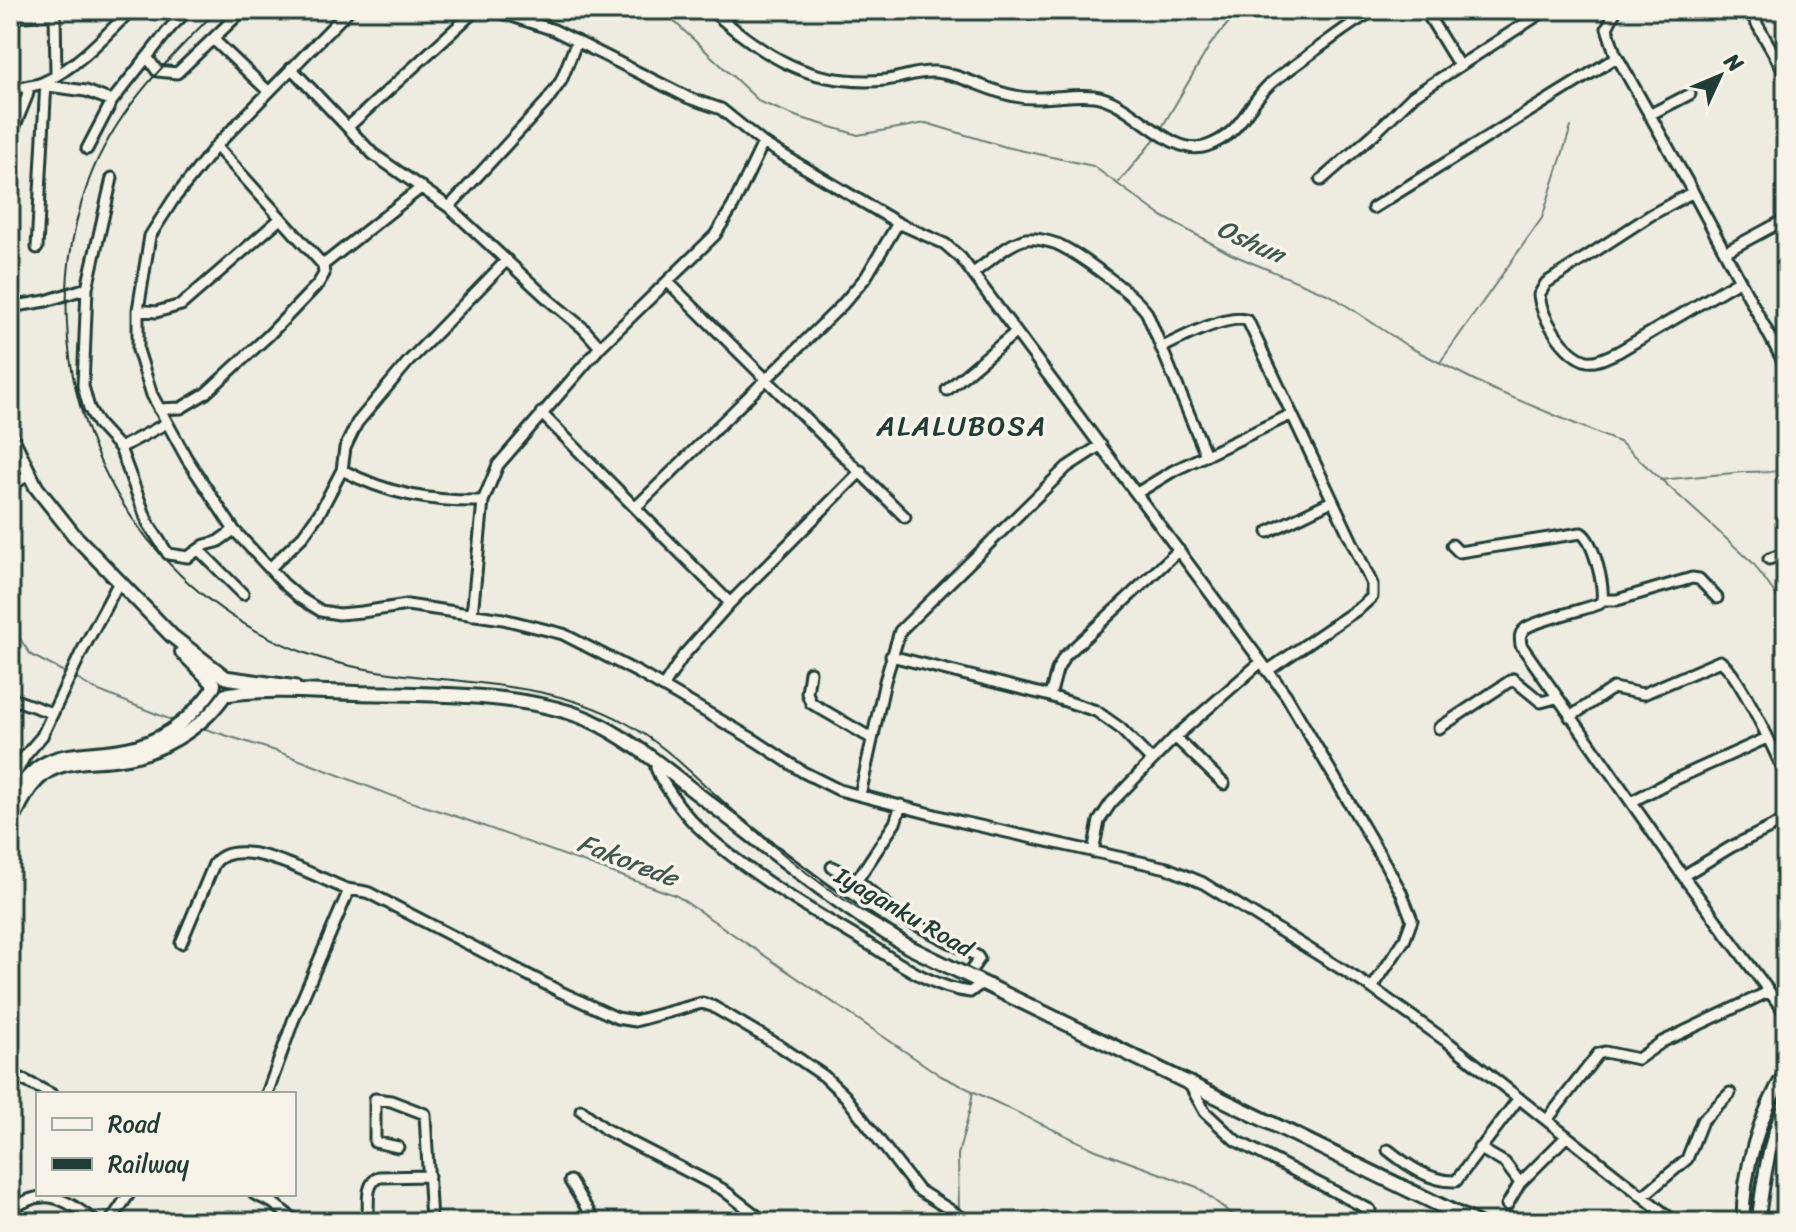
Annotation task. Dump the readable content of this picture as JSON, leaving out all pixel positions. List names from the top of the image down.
{
  "streets": {
    "highway": ["Iyaganku Road"]
  },
  "districts": ["ALALUBOSA"],
  "water": ["Oshun", "Fakorede"],
  "legend": ["Road", "Railway"],
  "north": "top right"
}
